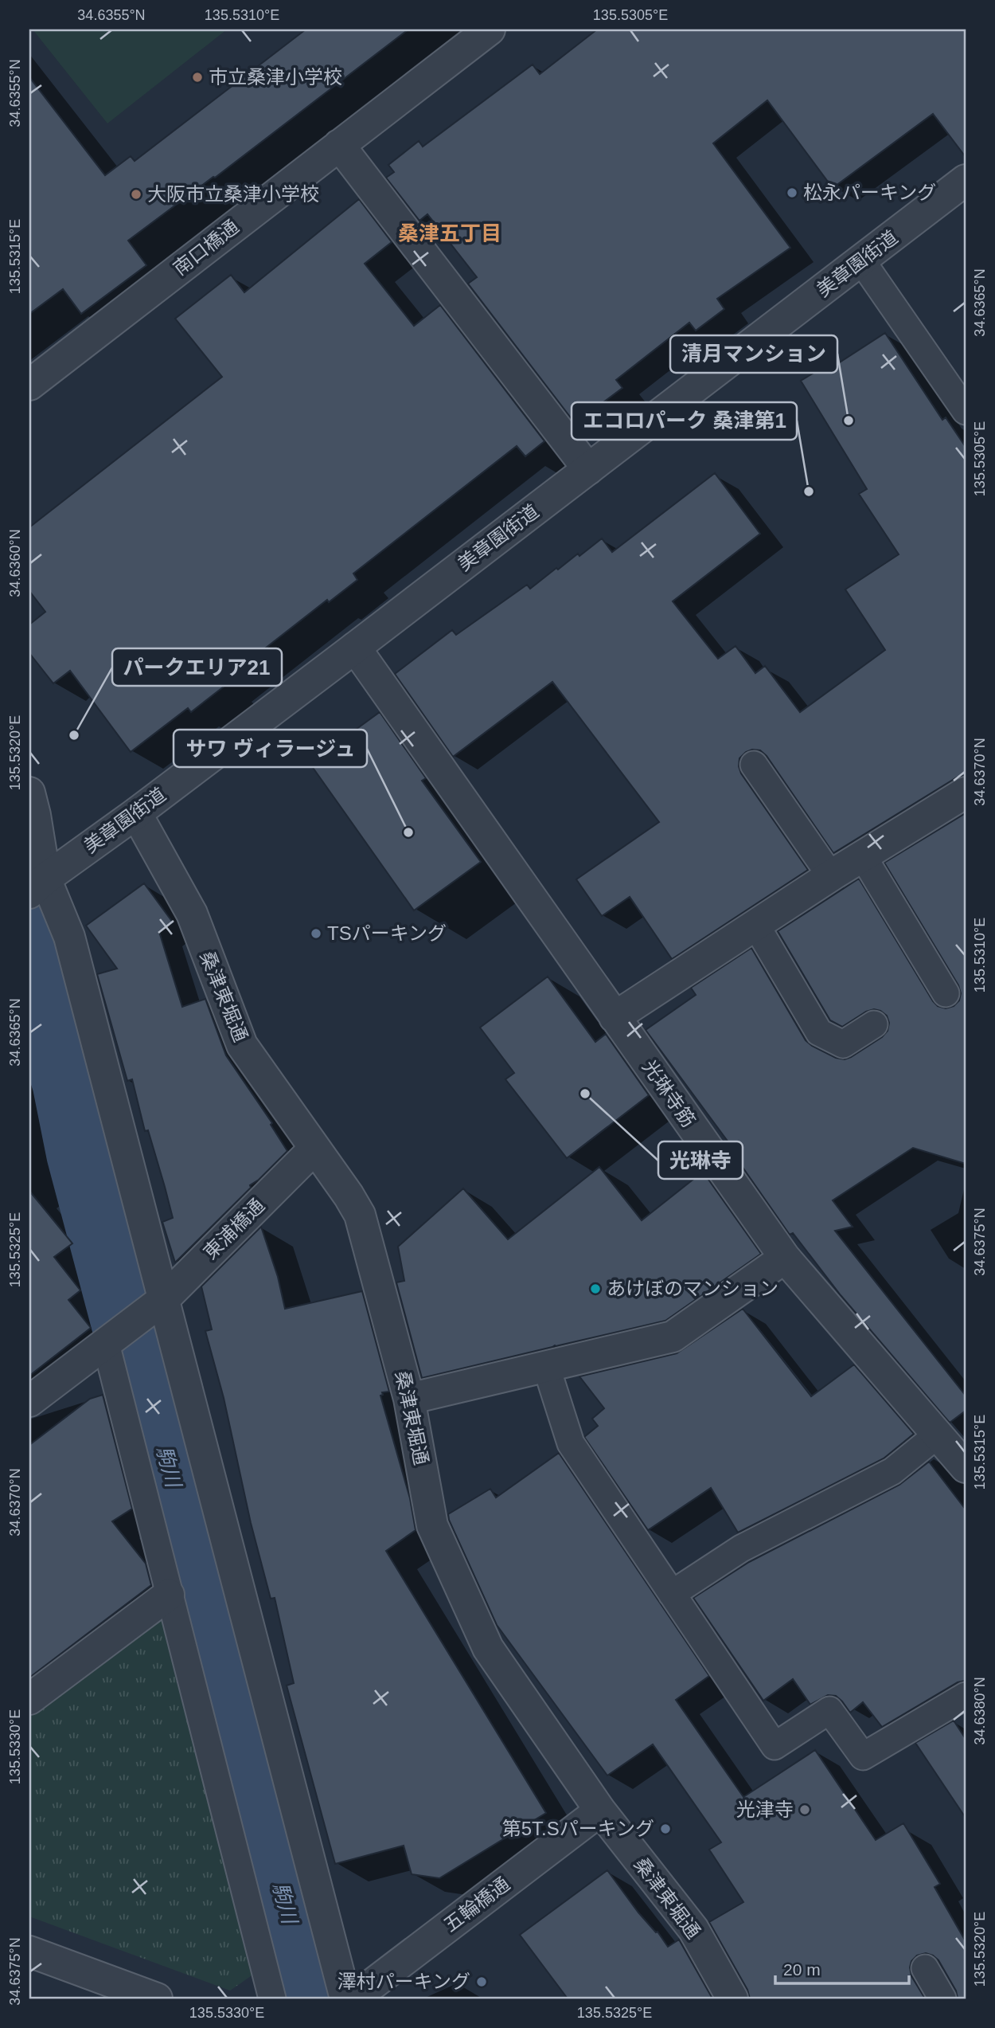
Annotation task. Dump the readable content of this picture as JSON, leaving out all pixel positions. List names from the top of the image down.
{
  "streets": {
    "street": [
      "南口橋通",
      "美章園街道",
      "桑津東堀通",
      "光琳寺筋",
      "東浦橋通",
      "五輪橋通"
    ]
  },
  "crossings": [
    ["美章園街道", "桑津東堀通"],
    ["美章園街道", "光琳寺筋"],
    ["桑津東堀通", "東浦橋通"],
    ["桑津東堀通", "五輪橋通"]
  ],
  "districts": ["桑津五丁目"],
  "water": ["駒川"],
  "places": [
    "市立桑津小学校",
    "松永パーキング",
    "大阪市立桑津小学校",
    "清月マンション",
    "エコロパーク 桑津第1",
    "パークエリア21",
    "サワ ヴィラージュ",
    "TSパーキング",
    "光琳寺",
    "あけぼのマンション",
    "光津寺",
    "第5T.Sパーキング",
    "澤村パーキング"
  ],
  "scale_bar": "20 m",
  "coordinates": [
    "34.6355°N",
    "135.5310°E",
    "135.5305°E",
    "135.5315°E",
    "34.6365°N",
    "34.6360°N",
    "135.5320°E",
    "34.6370°N",
    "34.6375°N",
    "135.5325°E",
    "34.6380°N",
    "135.5330°E"
  ]
}
